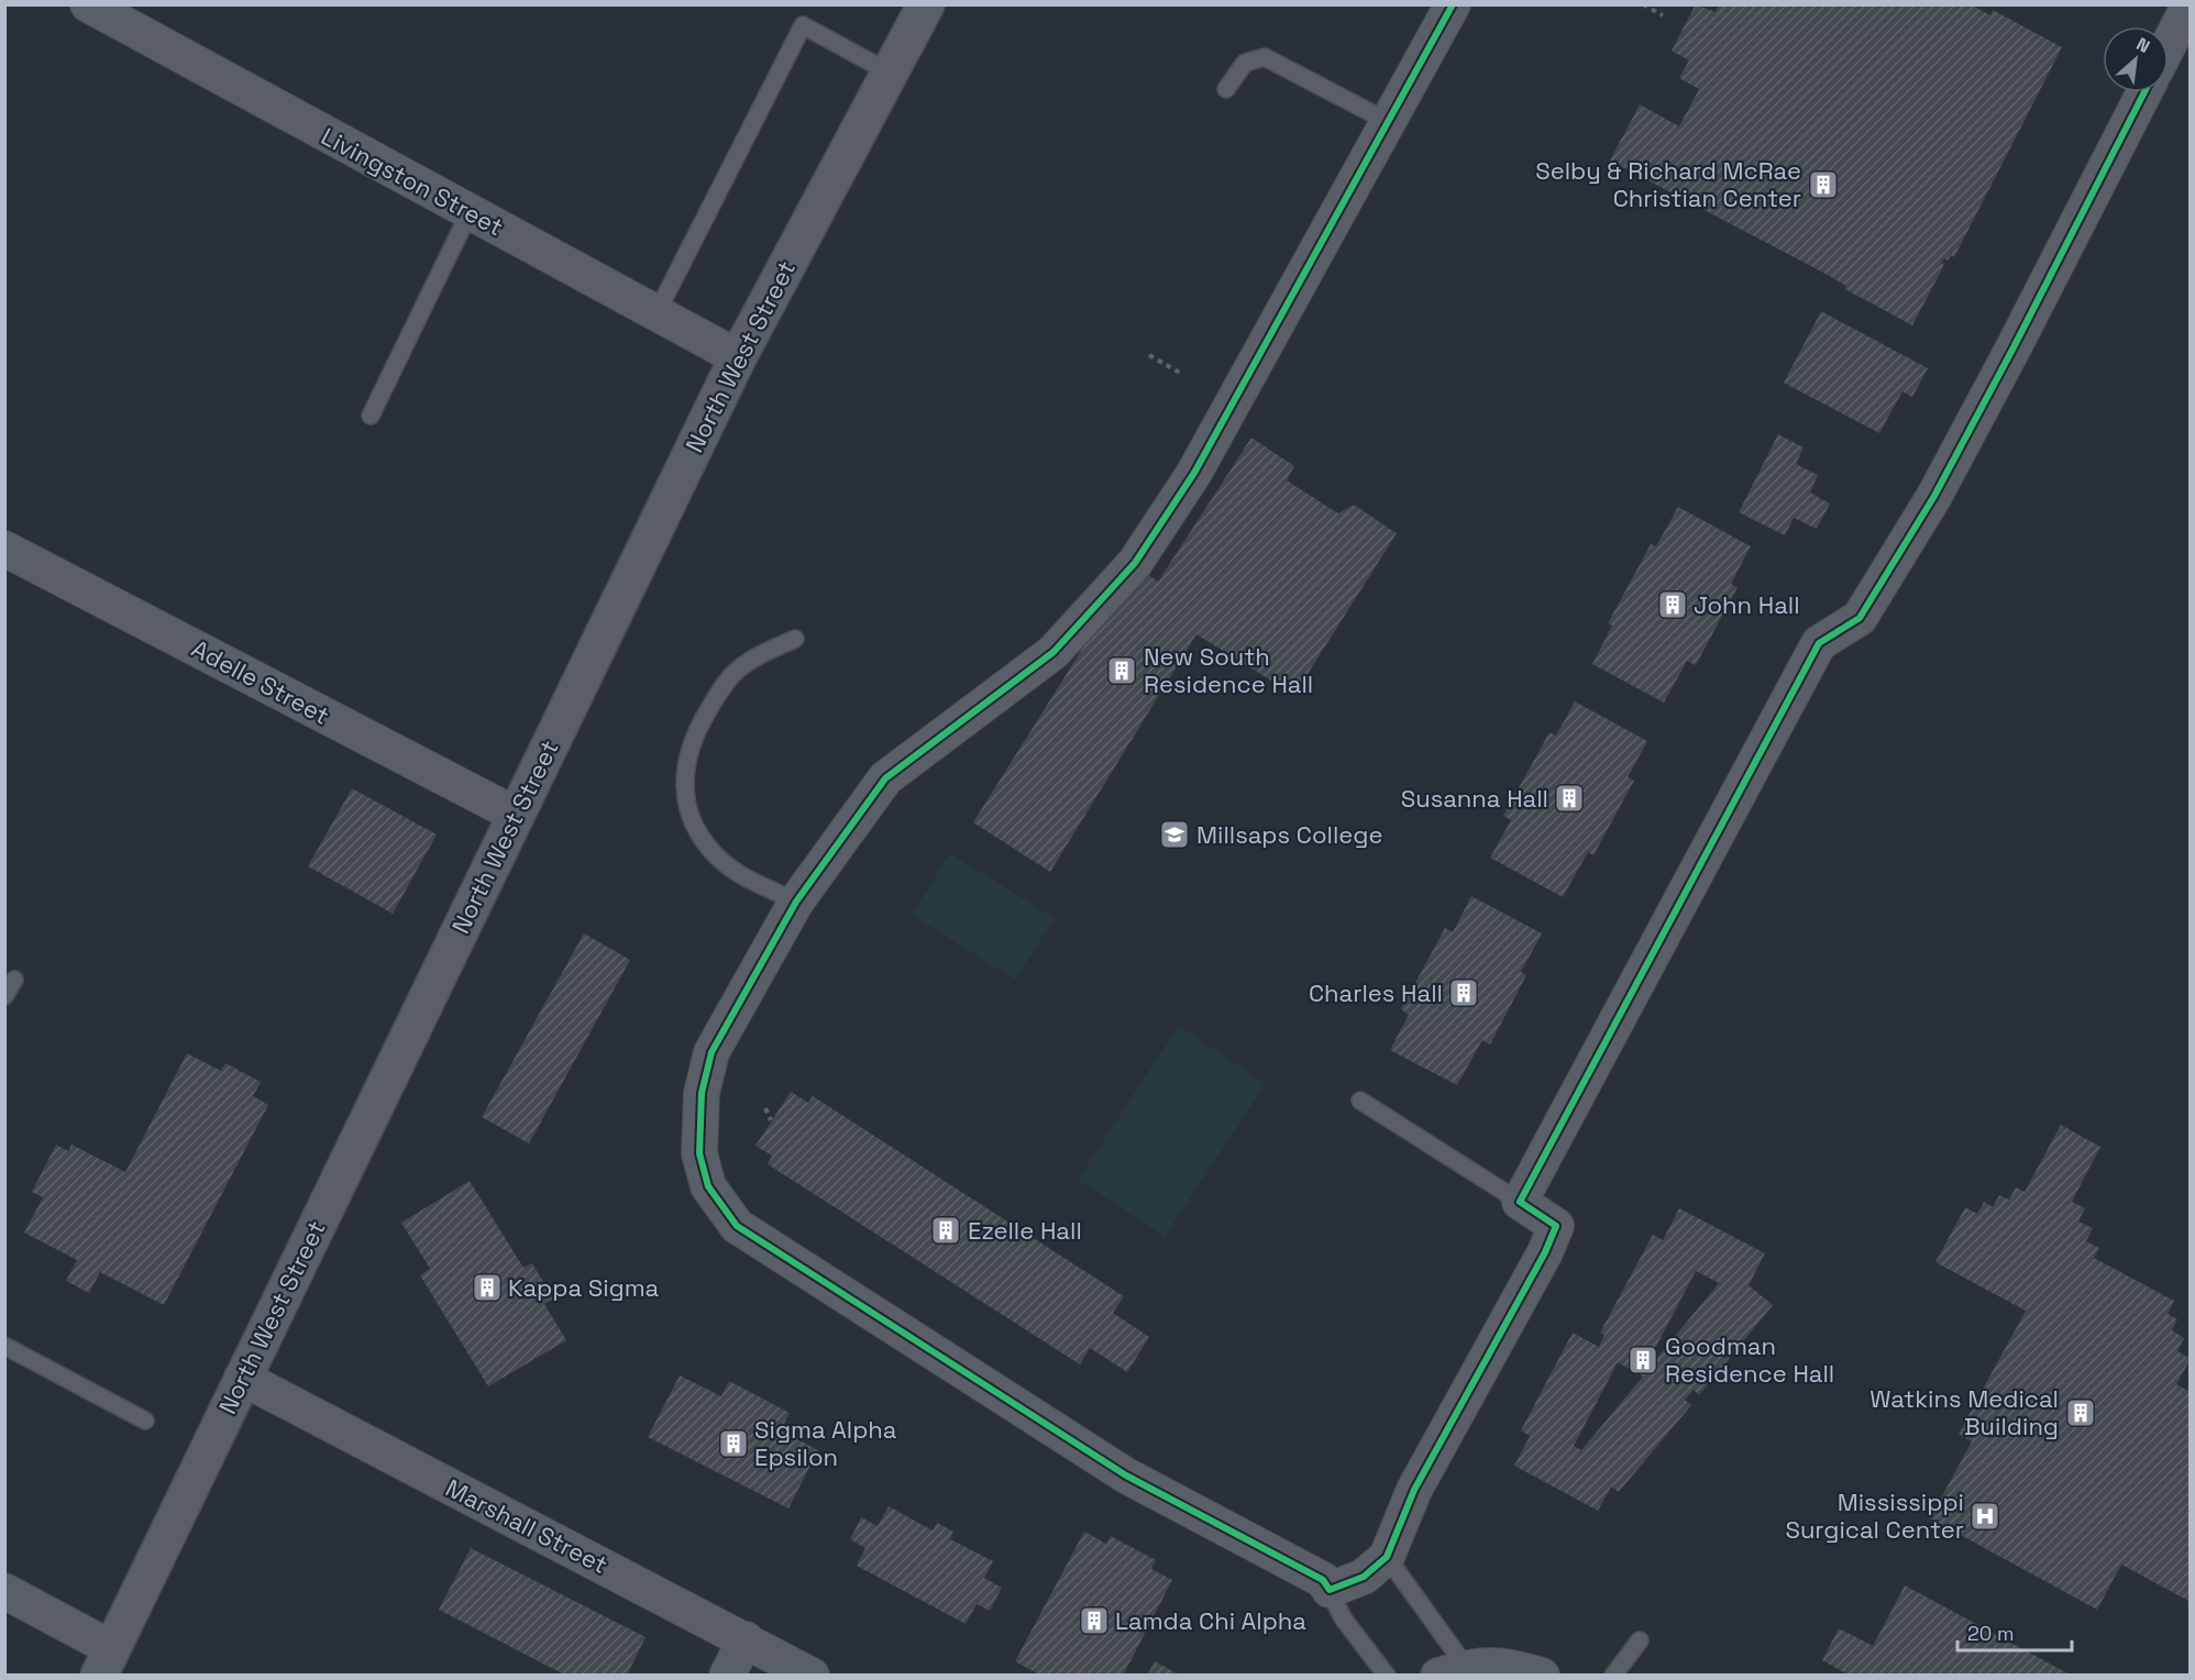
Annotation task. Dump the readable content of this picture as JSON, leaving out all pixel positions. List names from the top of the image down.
{
  "streets": {
    "street": [
      "Livingston Street",
      "North West Street",
      "Adelle Street",
      "Marshall Street"
    ]
  },
  "crossings": [
    ["Livingston Street", "North West Street"],
    ["North West Street", "Adelle Street"],
    ["North West Street", "Marshall Street"]
  ],
  "places": {
    "building": [
      "Selby & Richard McRae Christian Center",
      "John Hall",
      "New South Residence Hall",
      "Susanna Hall",
      "Charles Hall",
      "Ezelle Hall",
      "Kappa Sigma",
      "Goodman Residence Hall",
      "Watkins Medical Building",
      "Sigma Alpha Epsilon",
      "Lamda Chi Alpha"
    ],
    "school or university": ["Millsaps College"],
    "hospital": ["Mississippi Surgical Center"]
  },
  "scale_bar": "20 m",
  "north": "top right"
}
